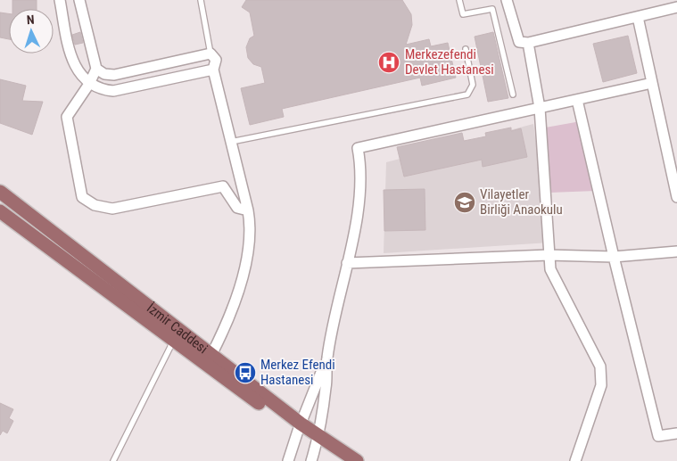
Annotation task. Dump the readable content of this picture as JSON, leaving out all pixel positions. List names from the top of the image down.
{
  "streets": {
    "main road": ["İzmir Caddesi"]
  },
  "places": {
    "hospital": ["Merkezefendi Devlet Hastanesi"],
    "school or university": ["Vilayetler Birliği Anaokulu"],
    "bus stop": ["Merkez Efendi Hastanesi"]
  },
  "north": "top"
}
